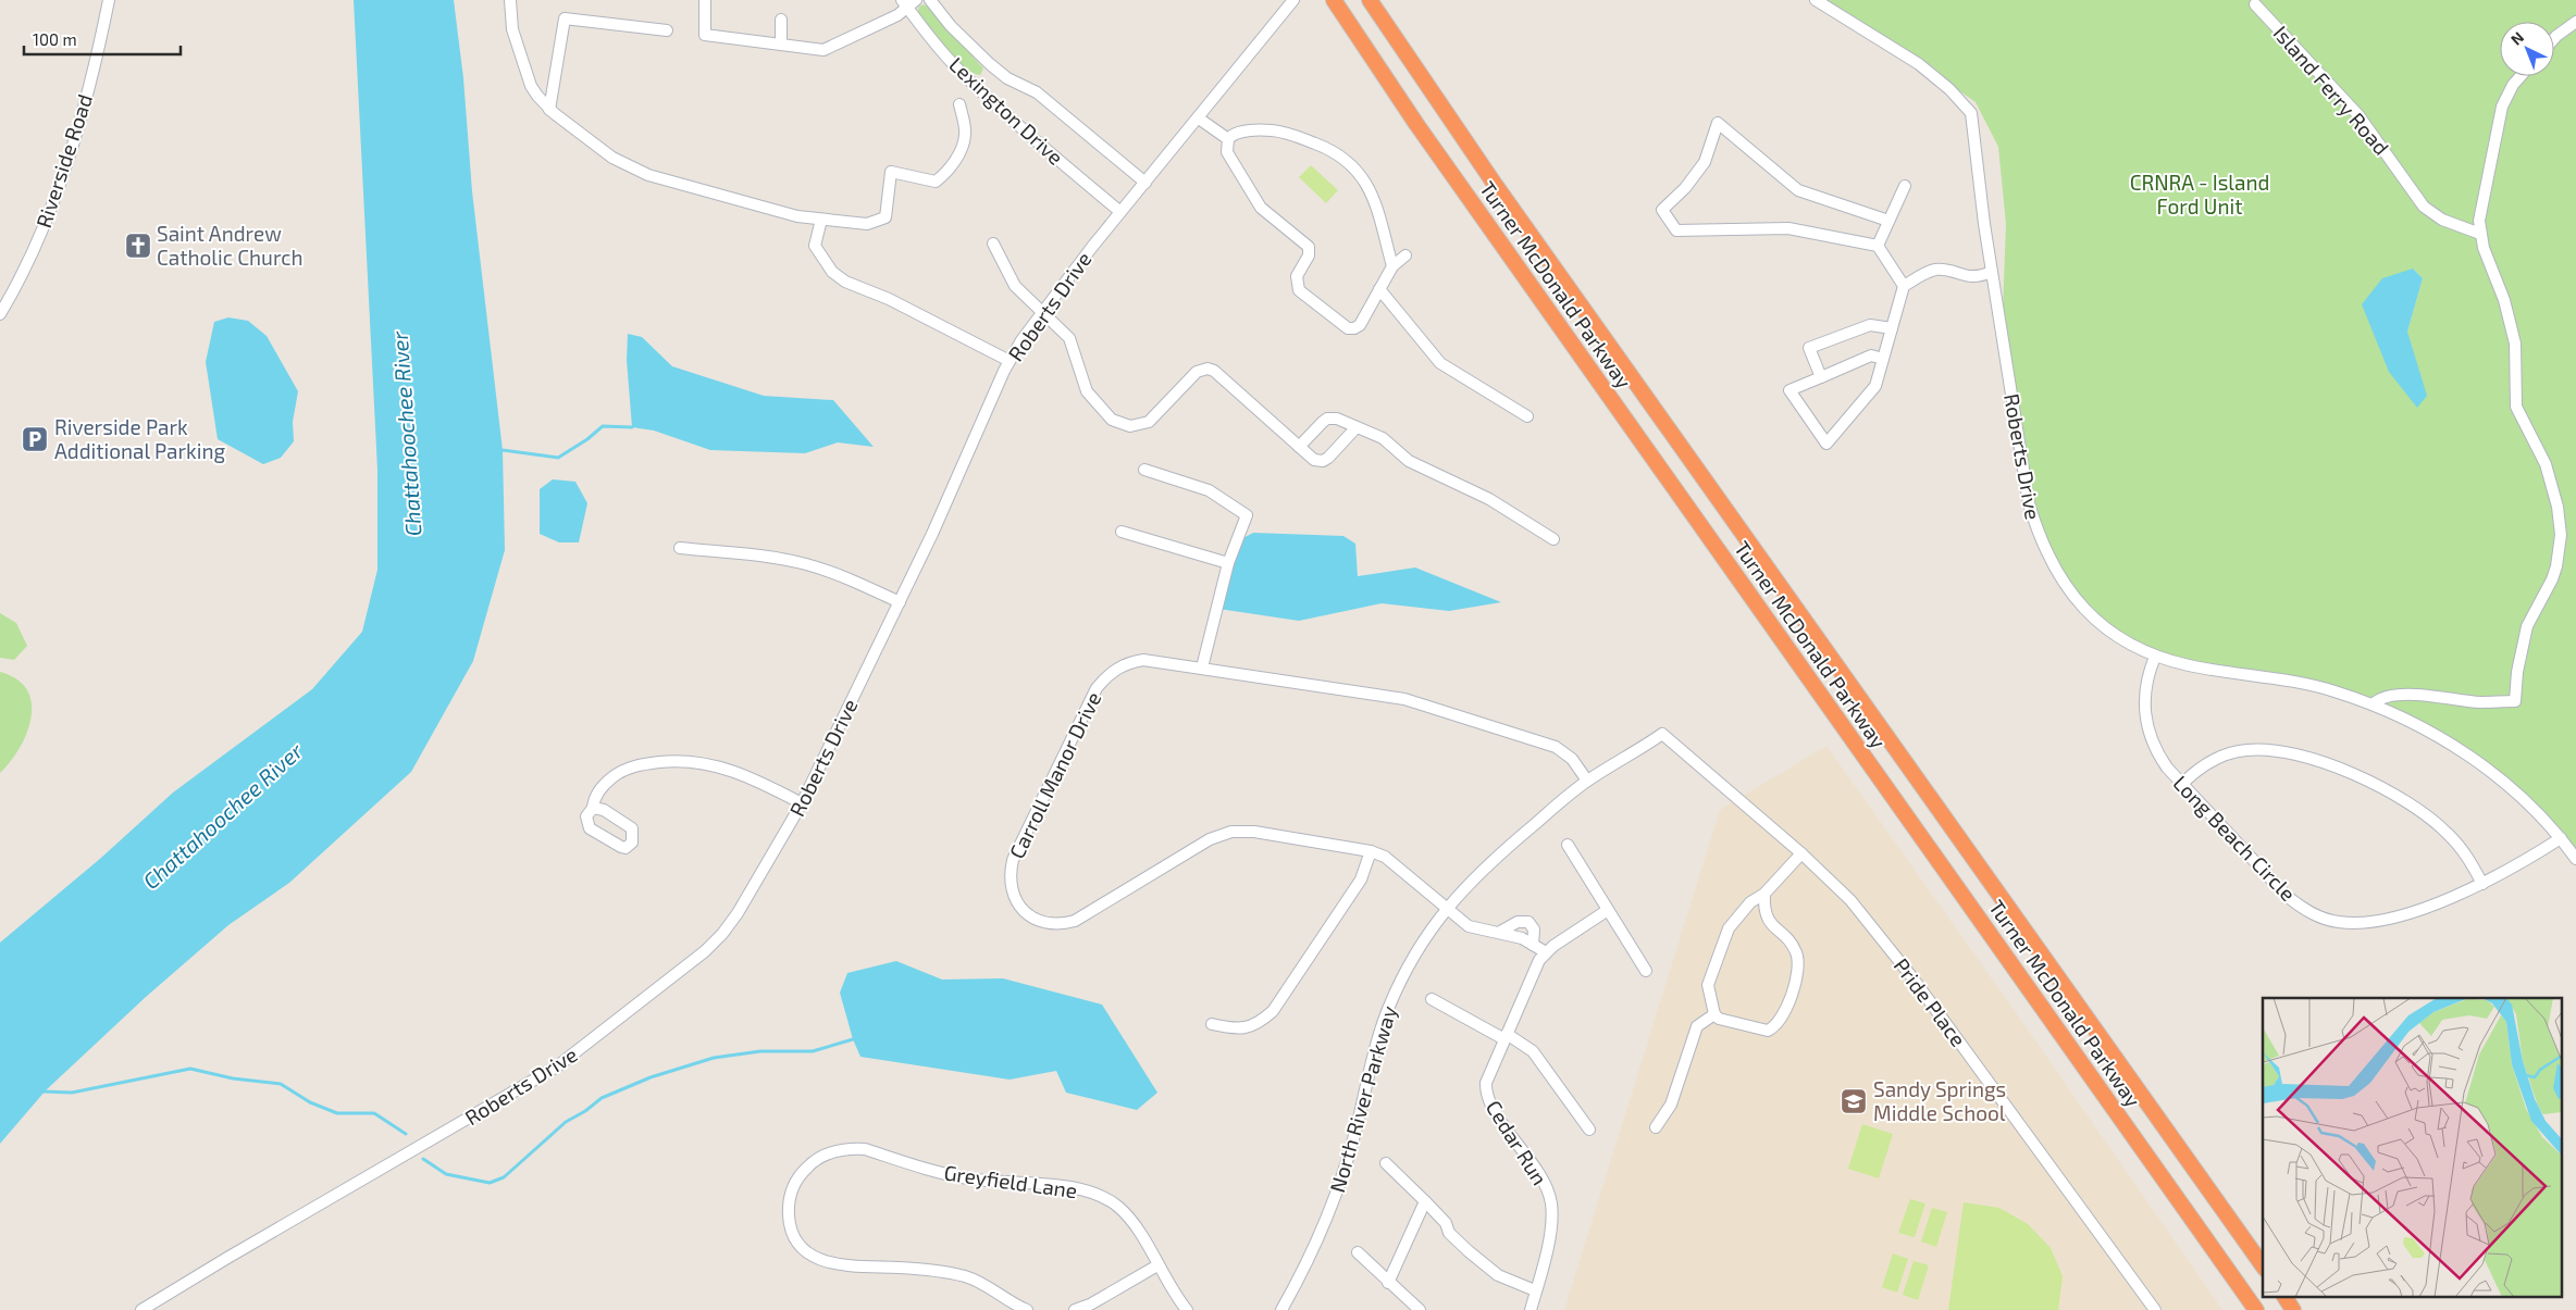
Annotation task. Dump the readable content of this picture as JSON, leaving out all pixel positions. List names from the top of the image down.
{
  "streets": {
    "highway": ["Turner McDonald Parkway"],
    "street": [
      "Island Ferry Road",
      "Lexington Drive",
      "Riverside Road",
      "Roberts Drive",
      "Carroll Manor Drive",
      "Long Beach Circle",
      "Pride Place",
      "North River Parkway",
      "Cedar Run",
      "Greyfield Lane"
    ]
  },
  "crossings": [
    ["Lexington Drive", "Roberts Drive"],
    ["Roberts Drive", "Long Beach Circle"],
    ["Carroll Manor Drive", "North River Parkway"],
    ["Pride Place", "North River Parkway"]
  ],
  "water": ["Chattahoochee River"],
  "parks": ["CRNRA - Island Ford Unit"],
  "places": {
    "church": ["Saint Andrew Catholic Church"],
    "parking": ["Riverside Park Additional Parking"],
    "school or university": ["Sandy Springs Middle School"]
  },
  "scale_bar": "100 m",
  "north": "top left"
}
